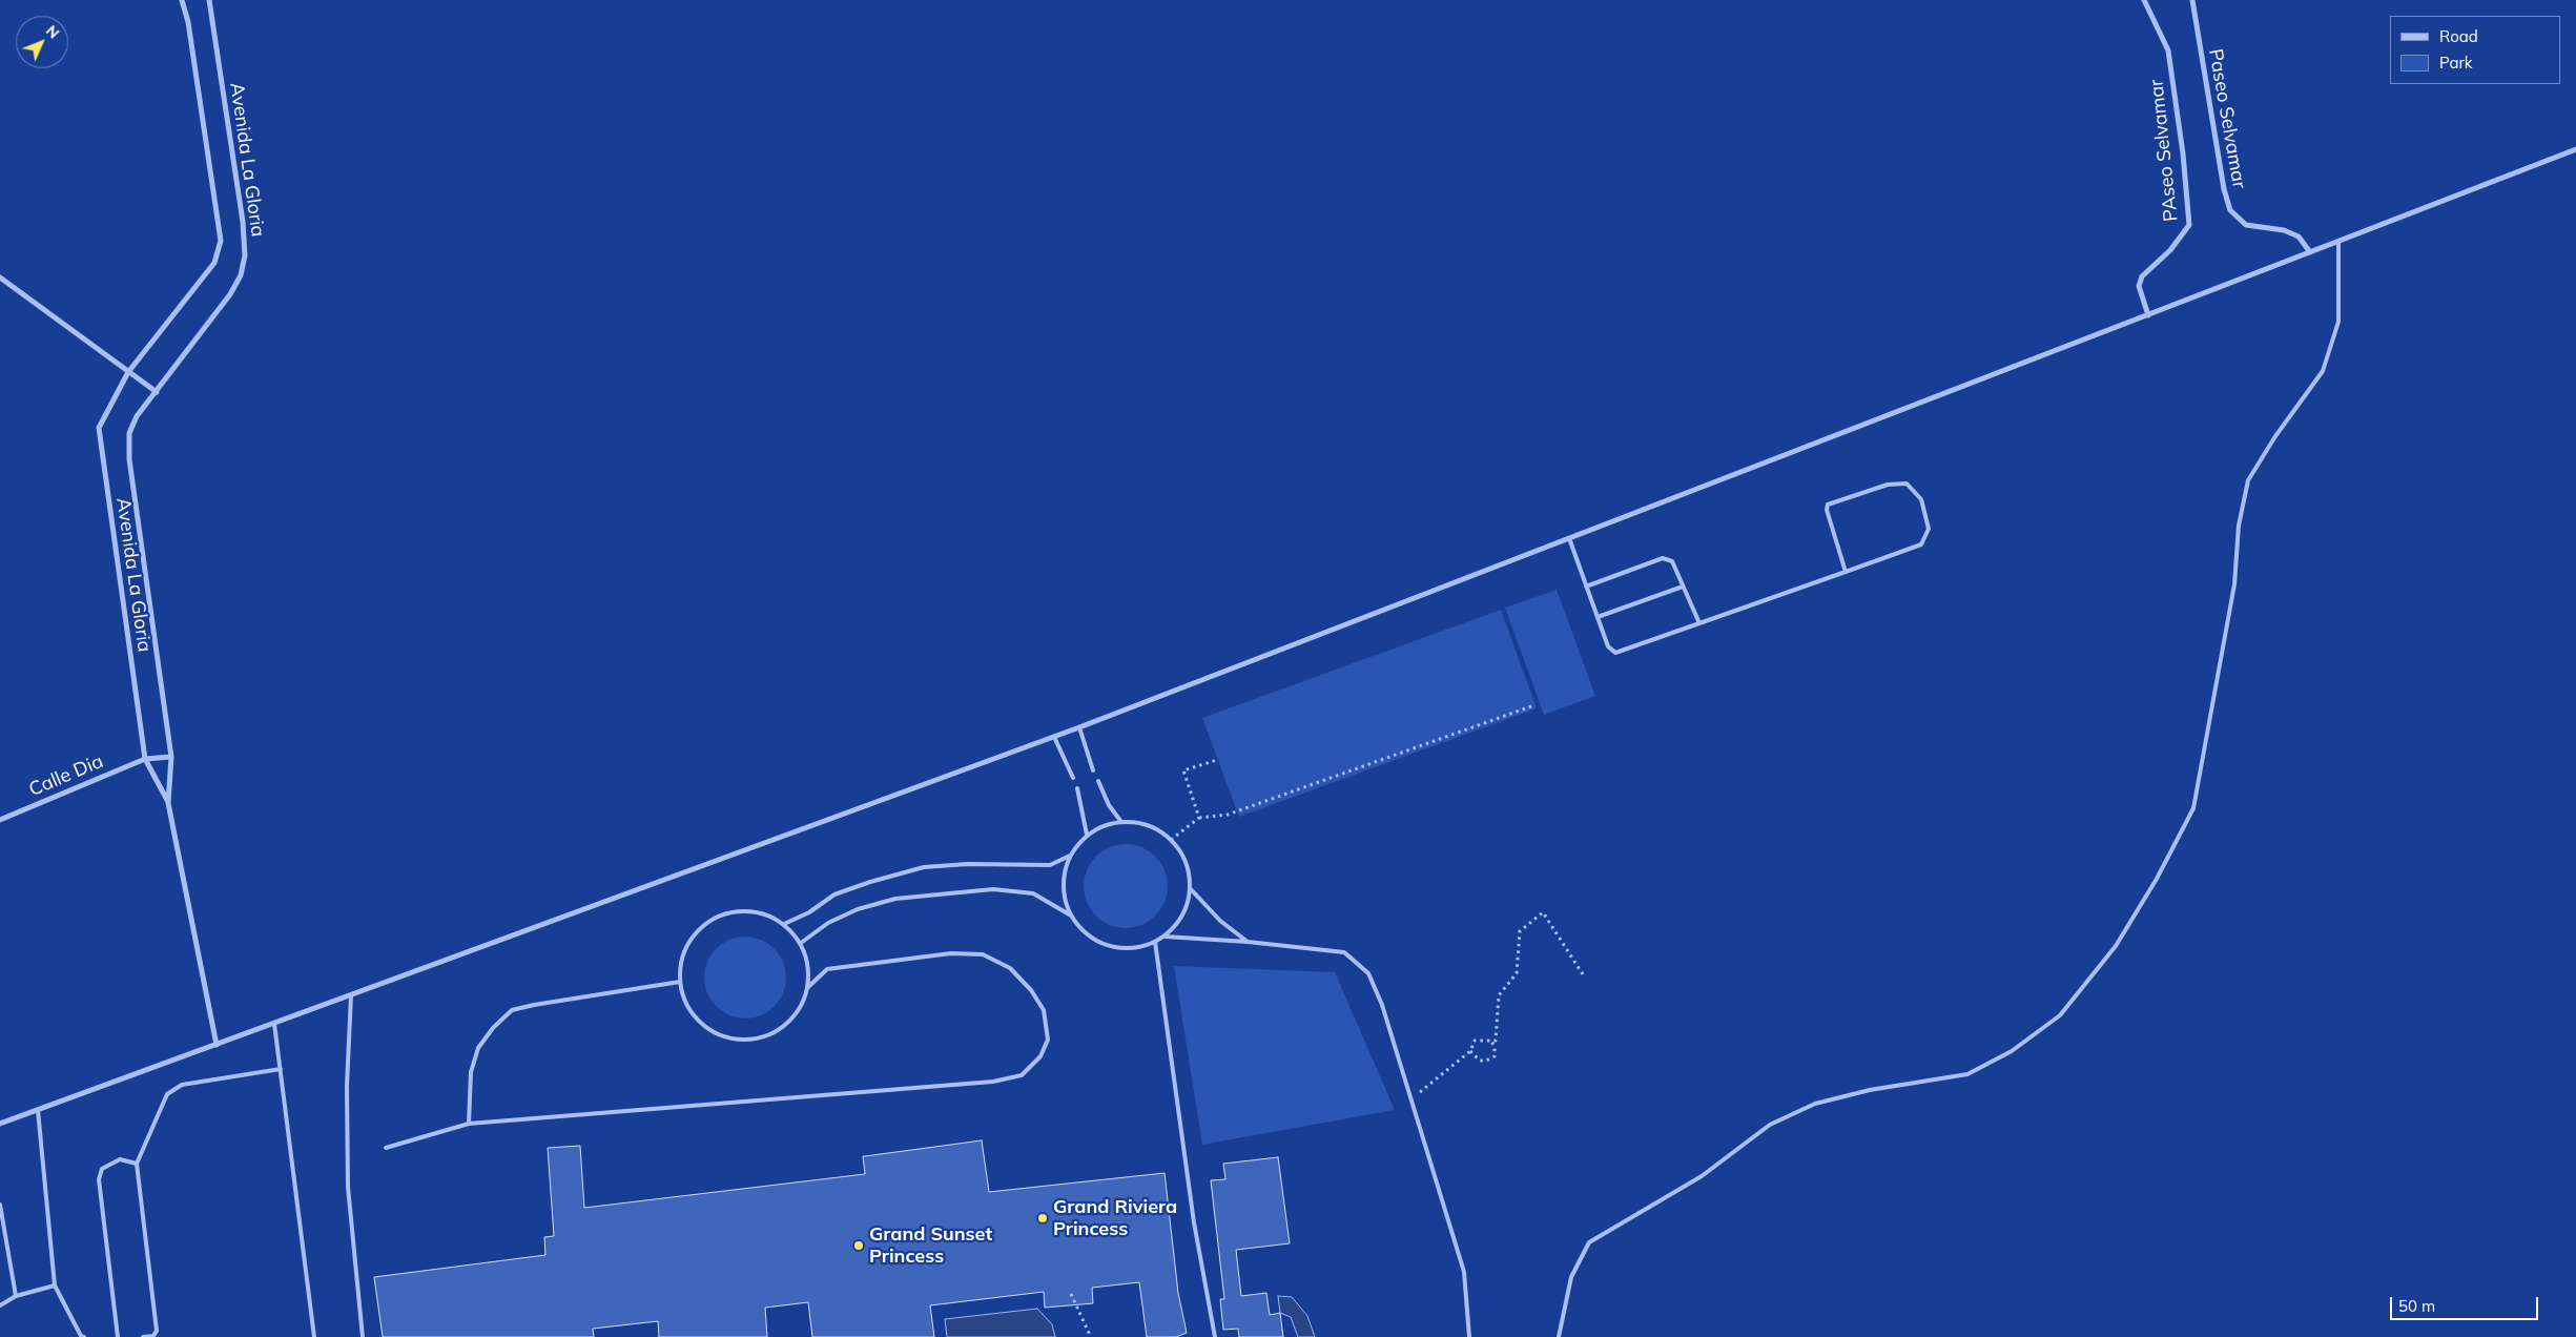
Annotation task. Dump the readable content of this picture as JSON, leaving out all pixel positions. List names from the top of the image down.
{
  "streets": {
    "street": [
      "Paseo Selvamar",
      "PAseo Selvamar",
      "Avenida La Gloria",
      "Calle Dia"
    ]
  },
  "crossings": [
    ["Avenida La Gloria", "Calle Dia"]
  ],
  "places": ["Grand Riviera Princess", "Grand Sunset Princess"],
  "legend": ["Road", "Park"],
  "scale_bar": "50 m",
  "north": "top right"
}
